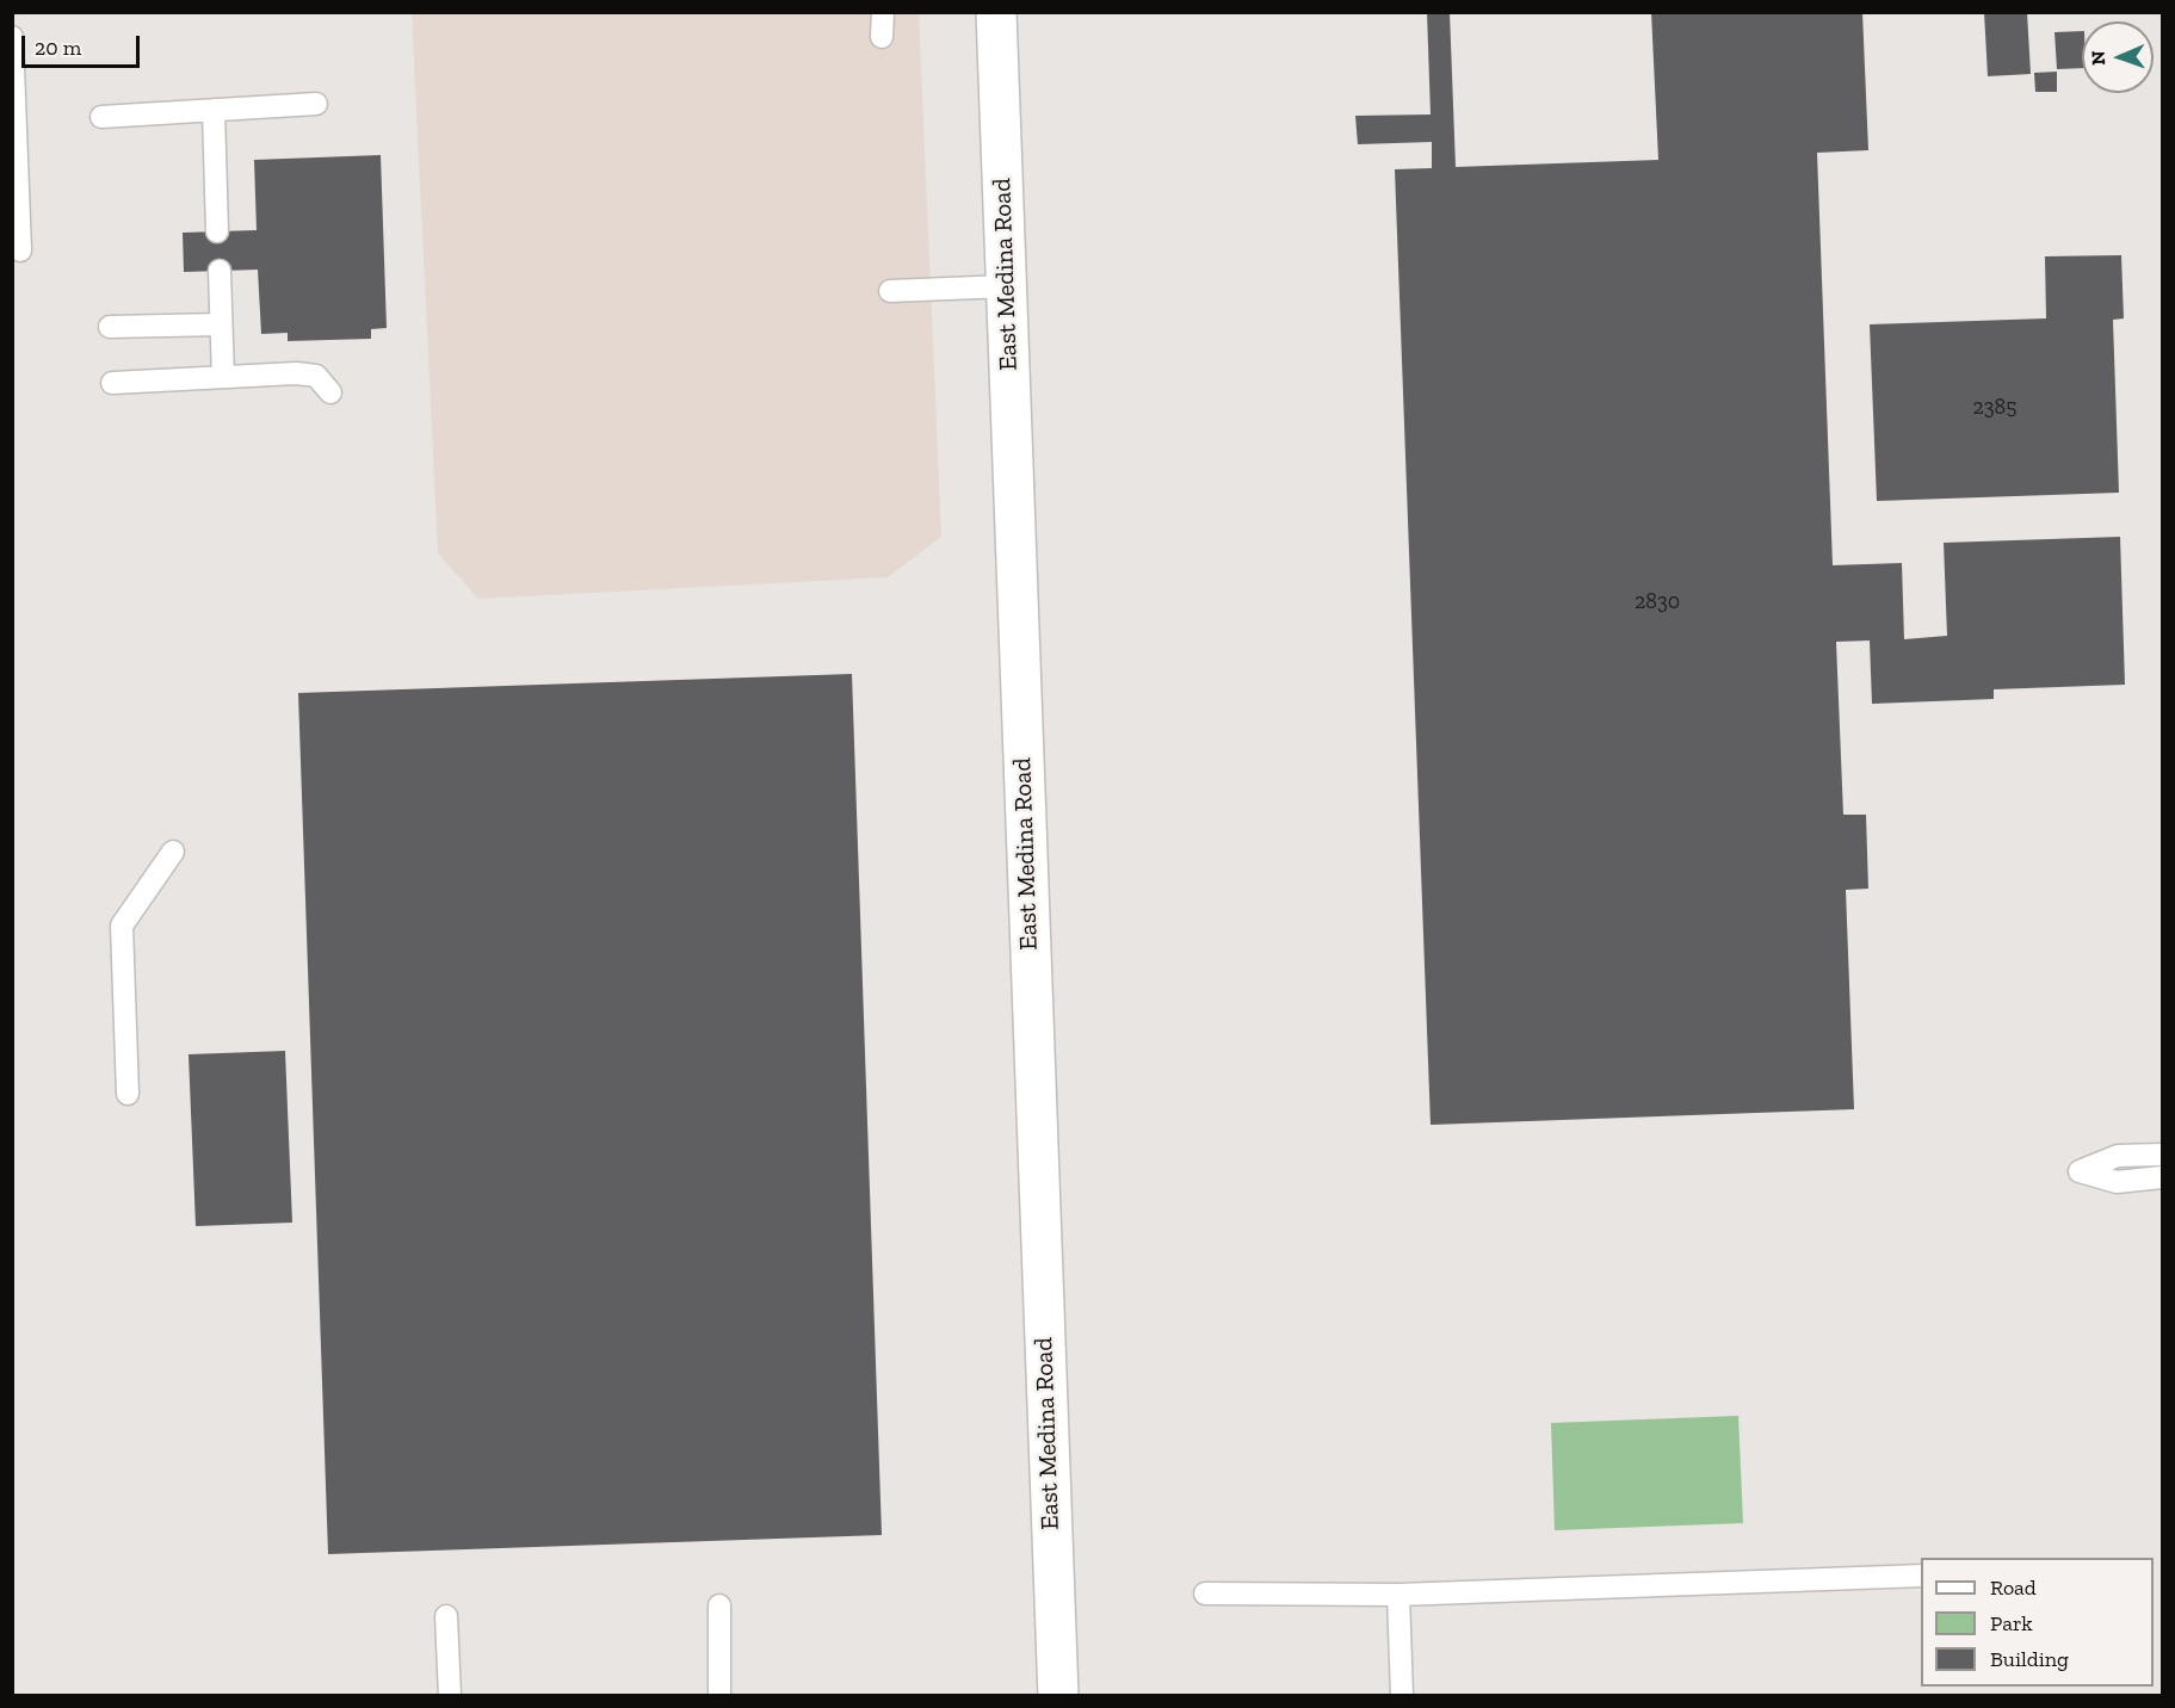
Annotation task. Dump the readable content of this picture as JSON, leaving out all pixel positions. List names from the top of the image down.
{
  "streets": {
    "street": ["East Medina Road"]
  },
  "house_numbers": ["2385", "2830"],
  "legend": ["Road", "Park", "Building"],
  "scale_bar": "20 m",
  "north": "left"
}
